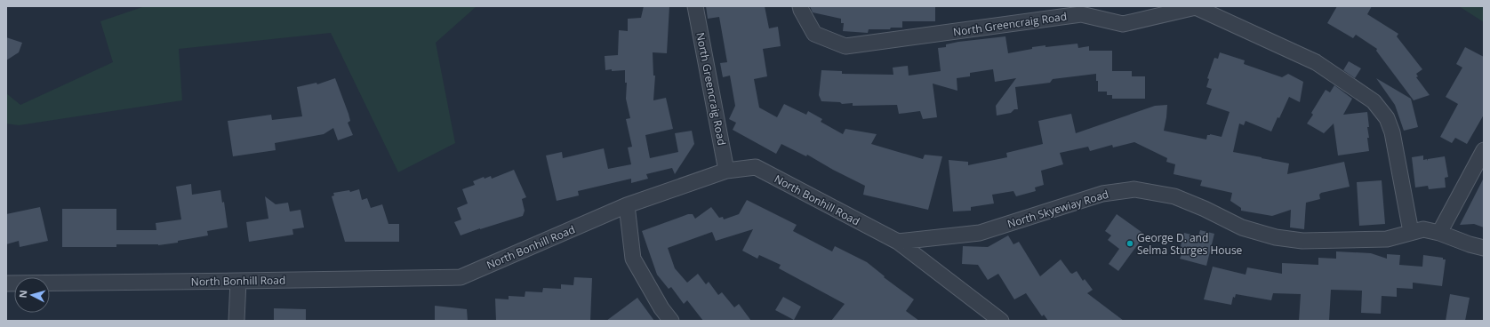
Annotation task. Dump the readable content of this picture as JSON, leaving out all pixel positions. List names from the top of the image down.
{
  "streets": {
    "street": ["North Greencraig Road", "North Bonhill Road", "North Skyewiay Road"]
  },
  "crossings": [
    ["North Greencraig Road", "North Bonhill Road"],
    ["North Greencraig Road", "North Skyewiay Road"],
    ["North Bonhill Road", "North Skyewiay Road"]
  ],
  "places": ["George D. and Selma Sturges House"],
  "north": "left"
}
